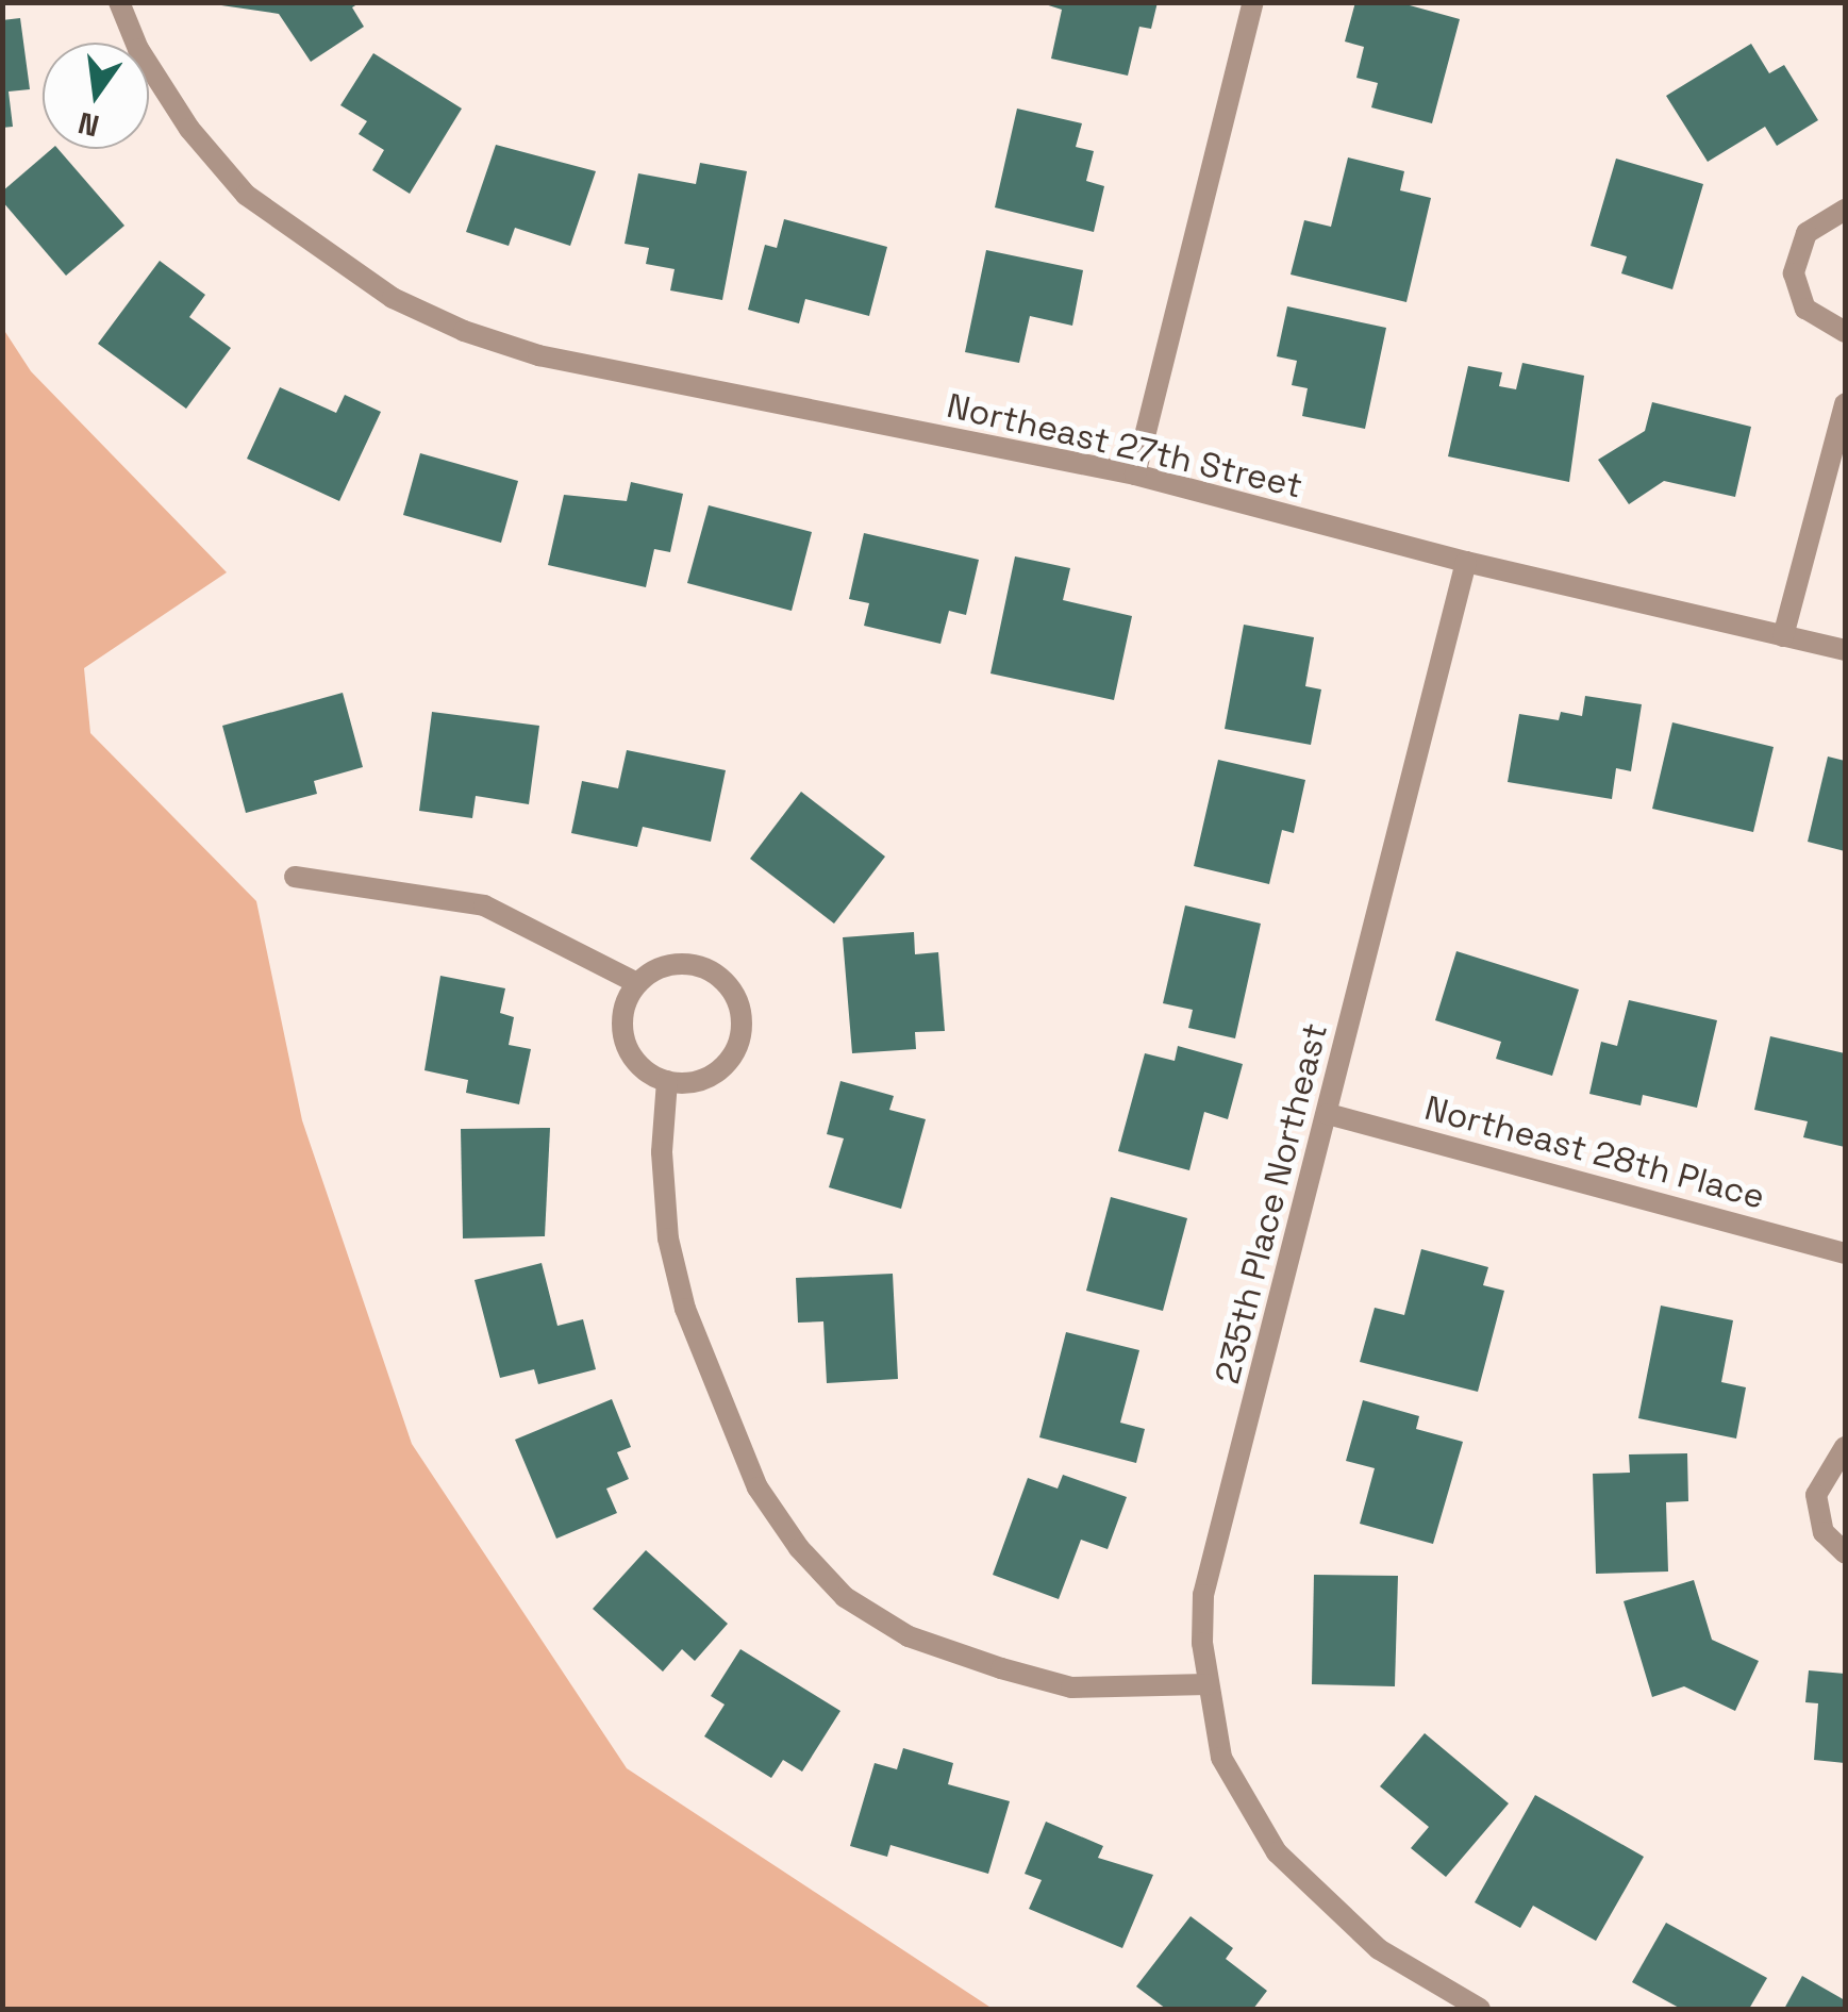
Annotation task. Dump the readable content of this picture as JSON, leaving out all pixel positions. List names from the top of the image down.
{
  "streets": {
    "street": ["Northeast 27th Street", "Northeast 28th Place", "235th Place Northeast"]
  },
  "crossings": [
    ["Northeast 27th Street", "235th Place Northeast"],
    ["Northeast 28th Place", "235th Place Northeast"]
  ],
  "north": "bottom"
}
